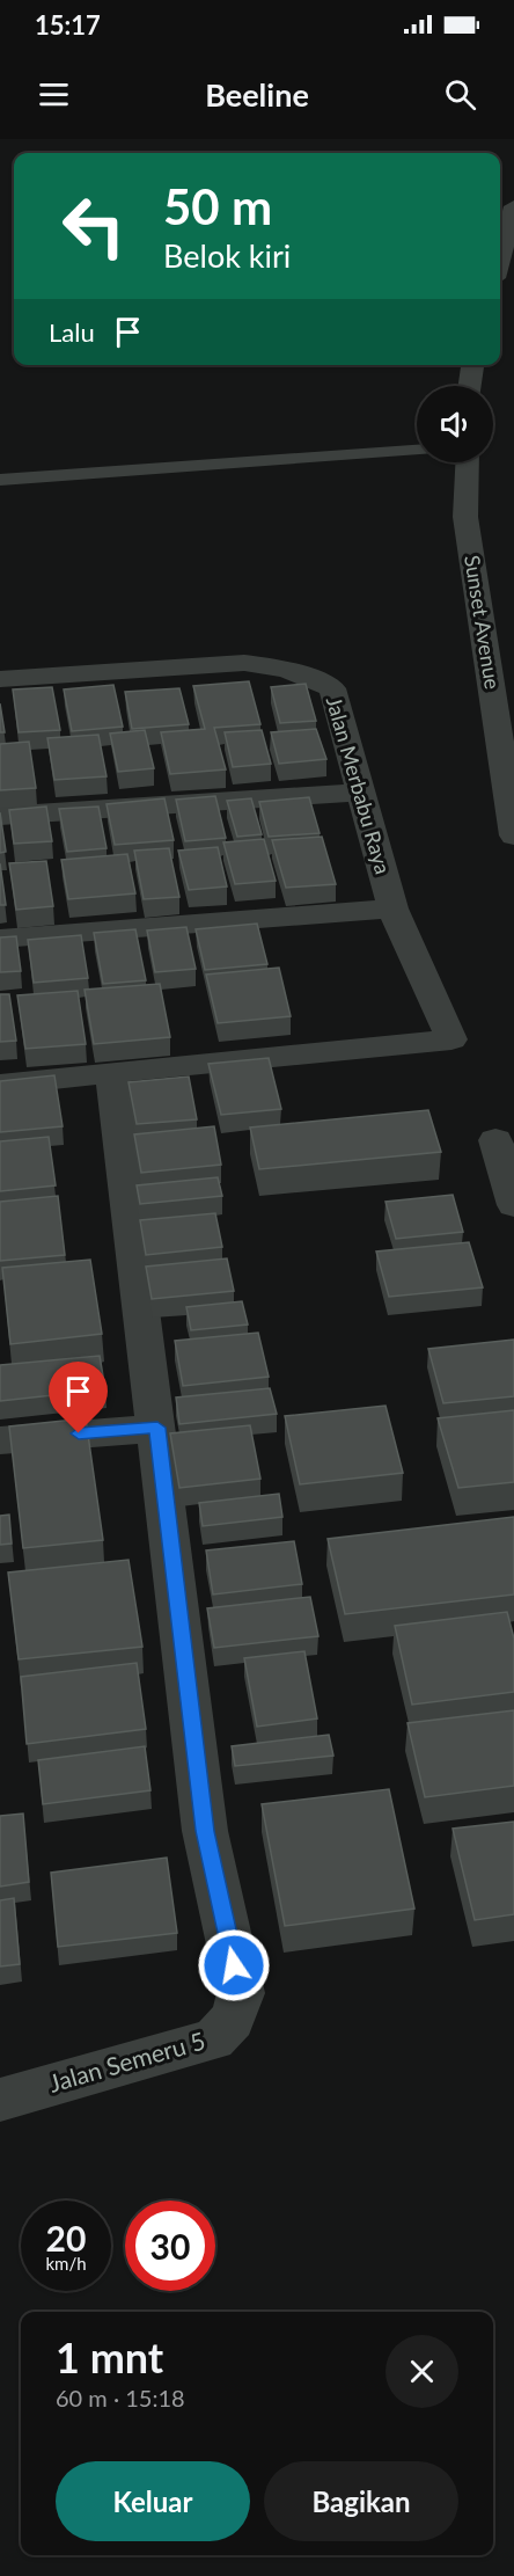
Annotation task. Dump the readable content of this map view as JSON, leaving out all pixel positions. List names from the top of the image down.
{
  "streets": {
    "street": ["Sunset Avenue", "Jalan Merbabu Raya", "Jalan Semeru 5"]
  },
  "crossings": [
    ["Jalan Merbabu Raya", "Jalan Semeru 5"]
  ],
  "page": {
    "status": "15:17",
    "header": "Beeline",
    "turn": ["50 m", "Belok kiri"],
    "then": "Lalu",
    "speed": "20 km/h",
    "limit": "30",
    "heading": ["1 mnt", "60 m · 15:18"],
    "buttons": ["Keluar", "Bagikan"]
  }
}
